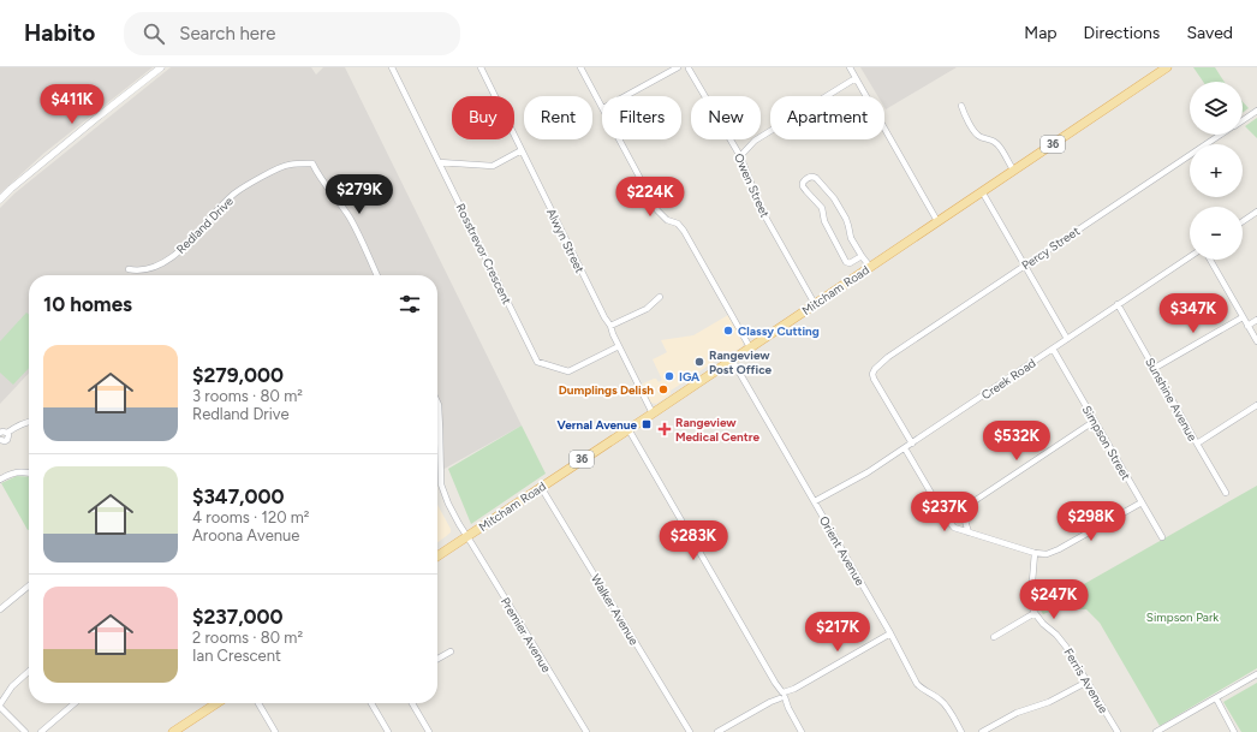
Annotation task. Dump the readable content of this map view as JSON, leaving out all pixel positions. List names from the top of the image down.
{
  "streets": {
    "main road": ["36", "Mitcham Road"],
    "street": [
      "Owen Street",
      "Redland Drive",
      "Alwyn Street",
      "Percy Street",
      "Rosstrevor Crescent",
      "Creek Road",
      "Sunshine Avenue",
      "Simpson Street",
      "Orient Avenue",
      "Walker Avenue",
      "Premier Avenue",
      "Ferris Avenue"
    ]
  },
  "crossings": [
    ["Owen Street", "Mitcham Road"],
    ["Alwyn Street", "Rosstrevor Crescent"],
    ["Alwyn Street", "Mitcham Road"],
    ["Percy Street", "Creek Road"],
    ["Mitcham Road", "Orient Avenue"],
    ["Mitcham Road", "Walker Avenue"],
    ["Mitcham Road", "Premier Avenue"],
    ["Creek Road", "Sunshine Avenue"],
    ["Creek Road", "Simpson Street"],
    ["Creek Road", "Orient Avenue"]
  ],
  "parks": ["Simpson Park"],
  "places": {
    "other": [
      "Classy Cutting",
      "Rangeview Post Office",
      "IGA",
      "Dumplings Delish"
    ],
    "transit": ["Vernal Avenue"],
    "health": ["Rangeview Medical Centre"]
  },
  "page": {
    "header": "Habito",
    "search": "Search here",
    "nav": ["Map", "Directions", "Saved"],
    "map_buttons": ["+", "−"],
    "price": [
      "$411K",
      "$279K",
      "$224K",
      "$347K",
      "$532K",
      "$237K",
      "$298K",
      "$283K",
      "$247K",
      "$217K"
    ],
    "chip": [
      "Buy",
      "Rent",
      "Filters",
      "New",
      "Apartment"
    ],
    "heading": "10 homes",
    "list": [
      {
        "name": "$279,000",
        "note": "3 rooms · 80 m² · Redland Drive"
      },
      {
        "name": "$347,000",
        "note": "4 rooms · 120 m² · Aroona Avenue"
      },
      {
        "name": "$237,000",
        "note": "2 rooms · 80 m² · Ian Crescent"
      }
    ]
  }
}
